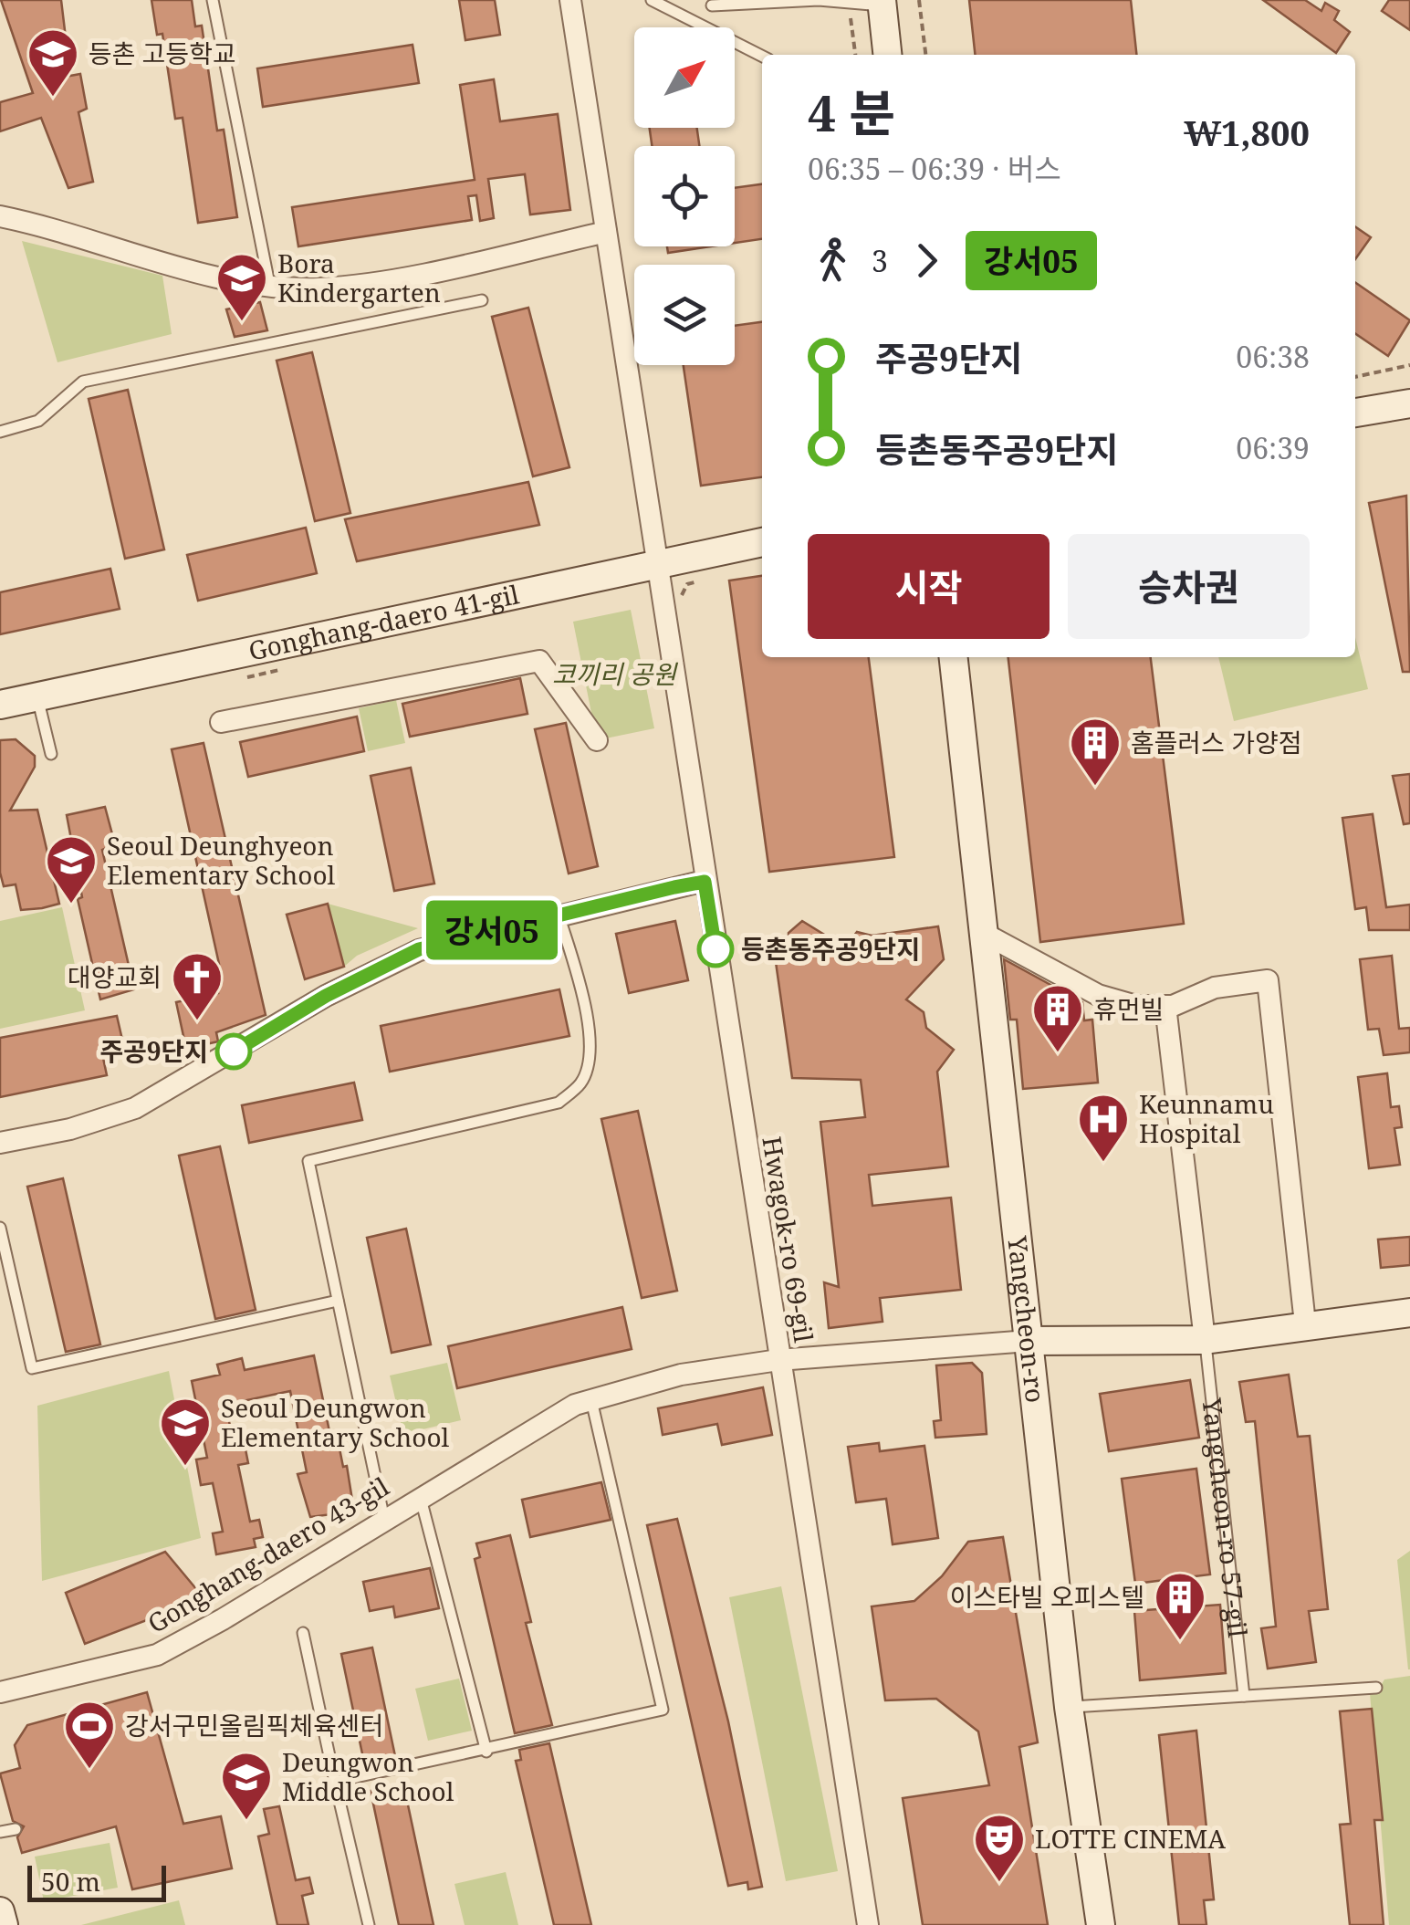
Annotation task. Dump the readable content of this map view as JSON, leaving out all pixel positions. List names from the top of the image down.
{
  "streets": {
    "main road": ["Gonghang-daero 41-gil", "Yangcheon-ro"],
    "street": ["Hwagok-ro 69-gil", "Yangcheon-ro 57-gil", "Gonghang-daero 43-gil"]
  },
  "crossings": [
    ["Gonghang-daero 41-gil", "Hwagok-ro 69-gil"],
    ["Hwagok-ro 69-gil", "Gonghang-daero 43-gil"],
    ["Yangcheon-ro", "Gonghang-daero 43-gil"]
  ],
  "parks": ["코끼리 공원"],
  "places": {
    "school or university": [
      "등촌 고등학교",
      "Bora Kindergarten",
      "Seoul Deunghyeon Elementary School",
      "Seoul Deungwon Elementary School",
      "Deungwon Middle School"
    ],
    "building": ["홈플러스 가양점", "휴먼빌", "이스타빌 오피스텔"],
    "other": ["등촌동주공9단지", "주공9단지"],
    "church": ["대양교회"],
    "hospital": ["Keunnamu Hospital"],
    "sports": ["강서구민올림픽체육센터"],
    "theatre": ["LOTTE CINEMA"]
  },
  "lines": ["bus line 강서05"],
  "scale_bar": "50 m",
  "north": "top right",
  "page": {
    "on_map": "강서05",
    "heading": ["4 분", "06:35 – 06:39 · 버스", "₩1,800"],
    "legs": ["3", "강서05"],
    "list": [
      {
        "name": "주공9단지",
        "value": "06:38"
      },
      {
        "name": "등촌동주공9단지",
        "value": "06:39"
      }
    ],
    "buttons": ["시작", "승차권"],
    "scale": "50 m"
  }
}
